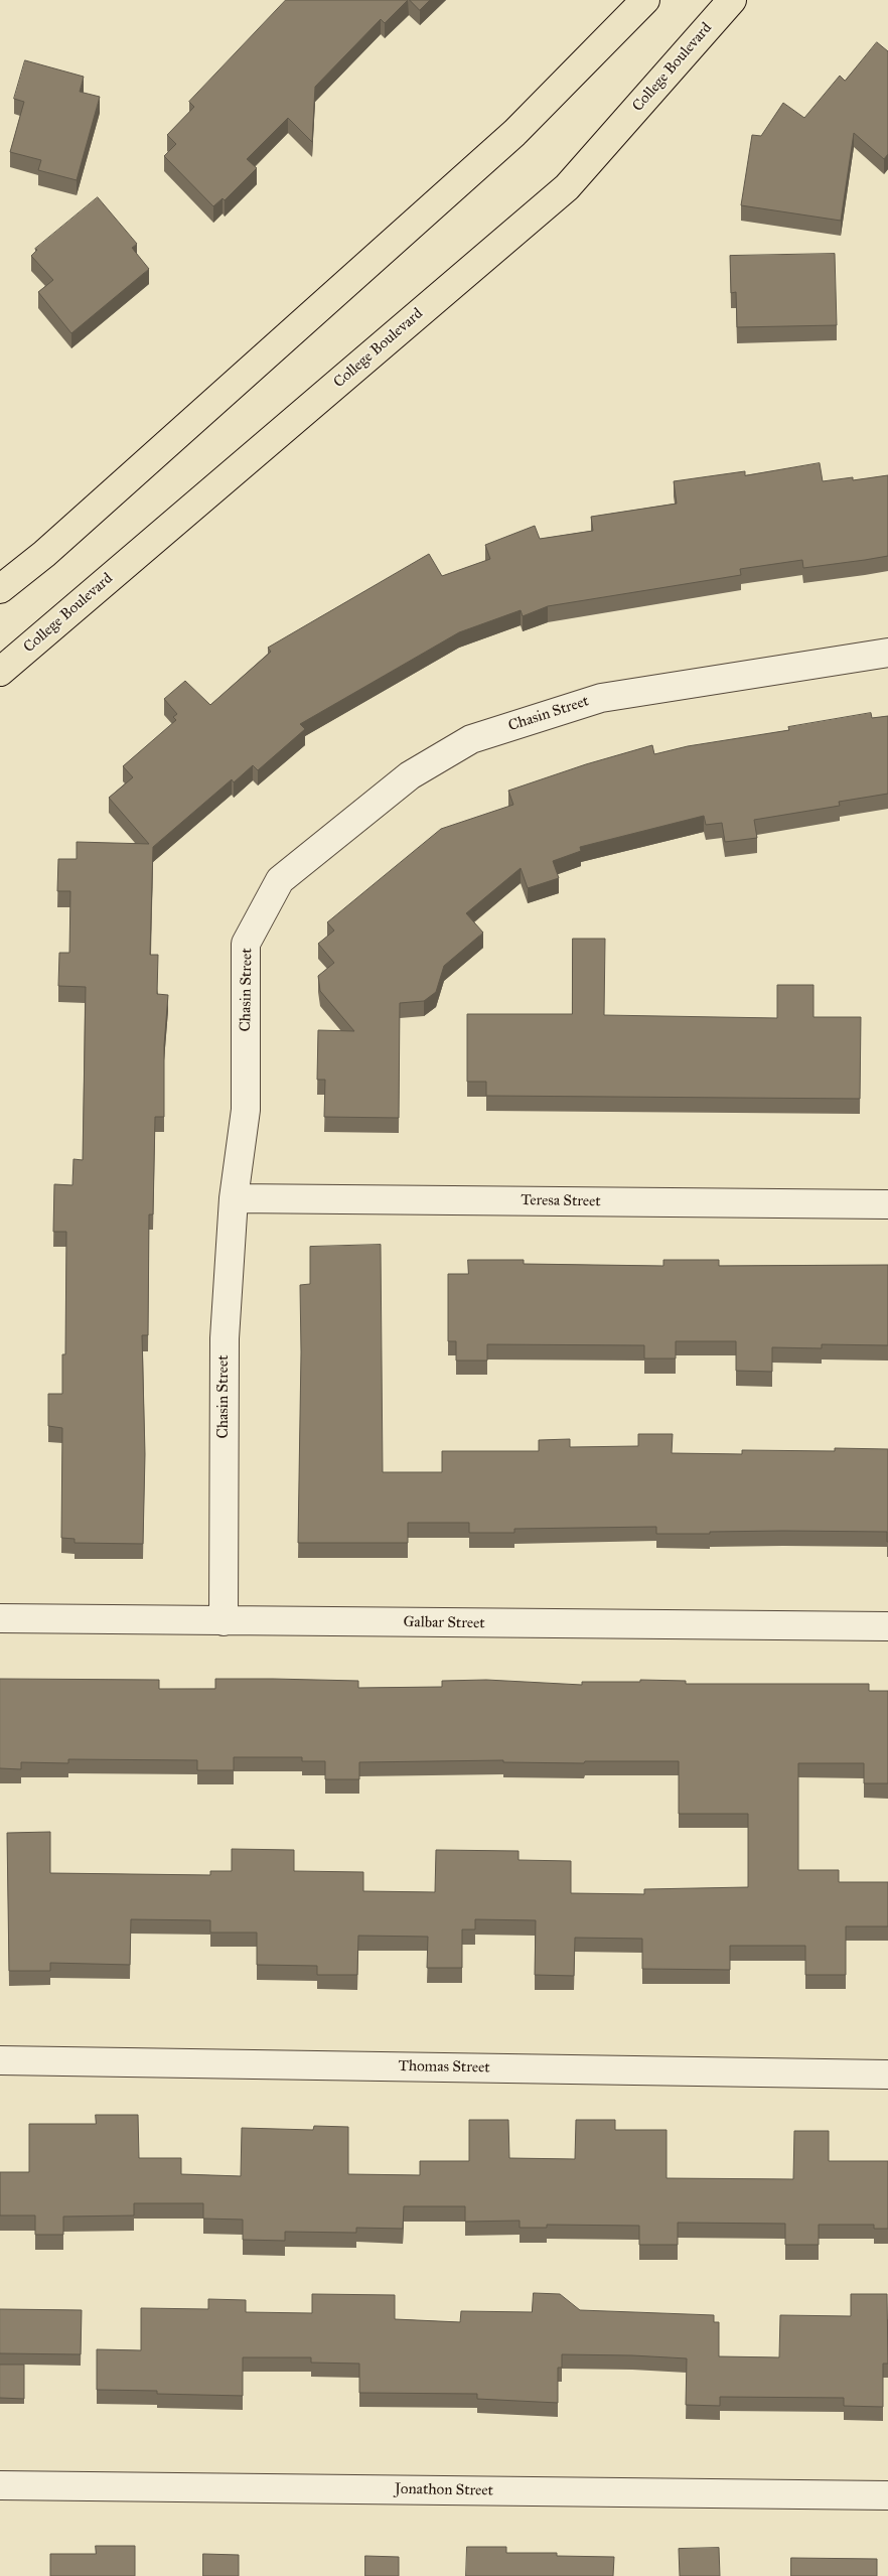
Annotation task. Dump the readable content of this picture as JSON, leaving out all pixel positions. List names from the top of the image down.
{
  "streets": {
    "main road": ["College Boulevard"],
    "street": [
      "Chasin Street",
      "Teresa Street",
      "Galbar Street",
      "Thomas Street",
      "Jonathon Street"
    ]
  },
  "crossings": [
    ["Chasin Street", "Teresa Street"],
    ["Chasin Street", "Galbar Street"]
  ]
}
